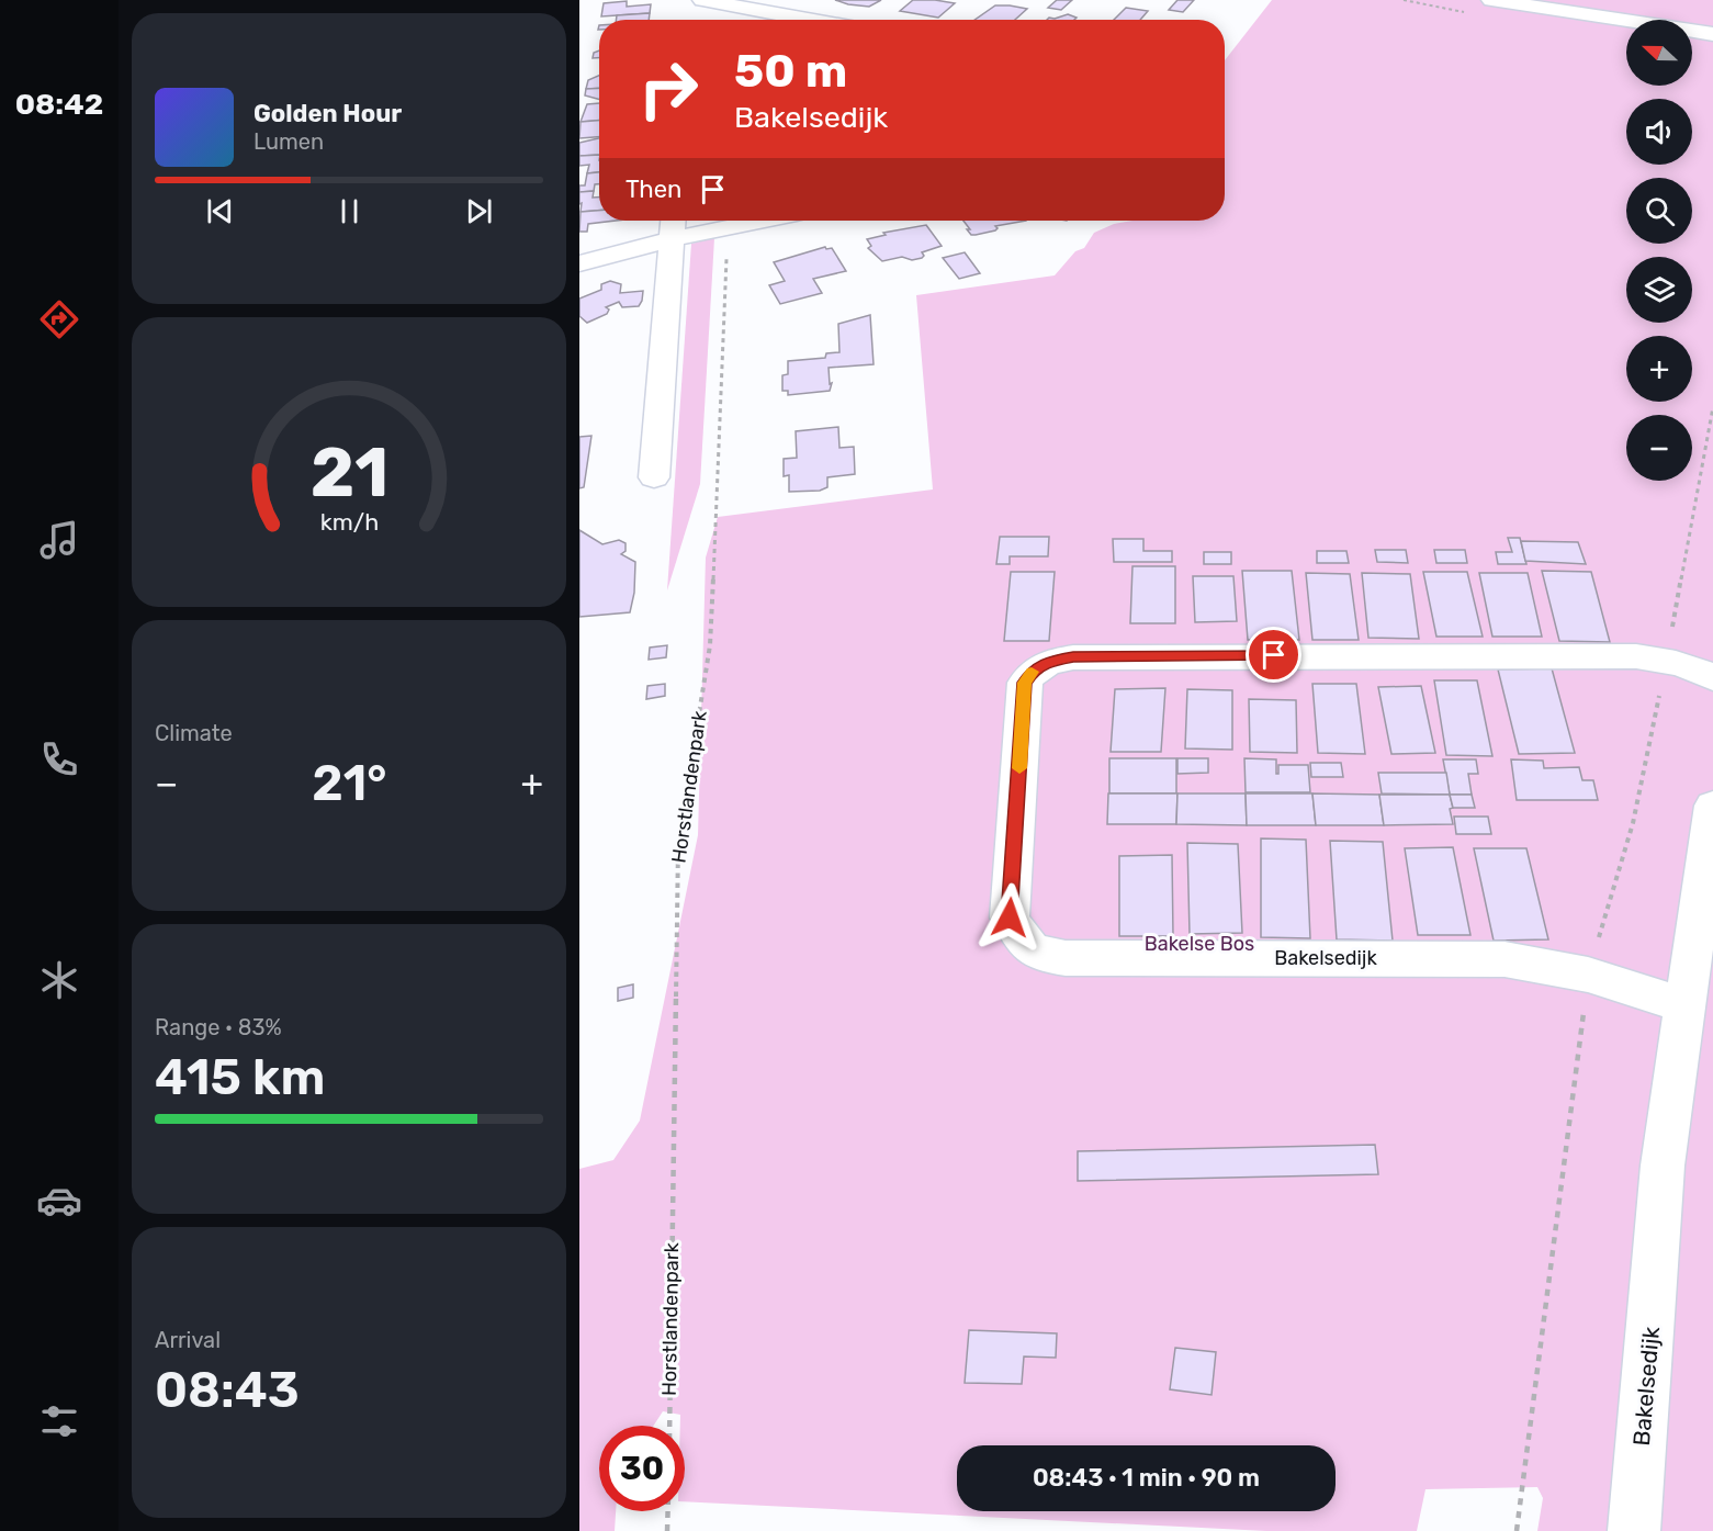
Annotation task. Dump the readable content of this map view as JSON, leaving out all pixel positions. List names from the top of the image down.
{
  "streets": {
    "street": ["Bakelsedijk"],
    "path": ["Horstlandenpark"]
  },
  "parks": ["Bakelse Bos"],
  "north": "left",
  "page": {
    "tabs": "08:42",
    "map_buttons": ["+", "−"],
    "turn": ["50 m", "Bakelsedijk"],
    "song": ["Golden Hour", "Lumen"],
    "then": "Then",
    "tile": [
      "Climate",
      ["Range · 83%", "415 km"],
      ["Arrival", "08:43"]
    ],
    "heat": ["−", "21°", "+"],
    "limit": "30",
    "trip": "08:43 · 1 min · 90 m",
    "gauge": ["21", "km/h"]
  }
}
